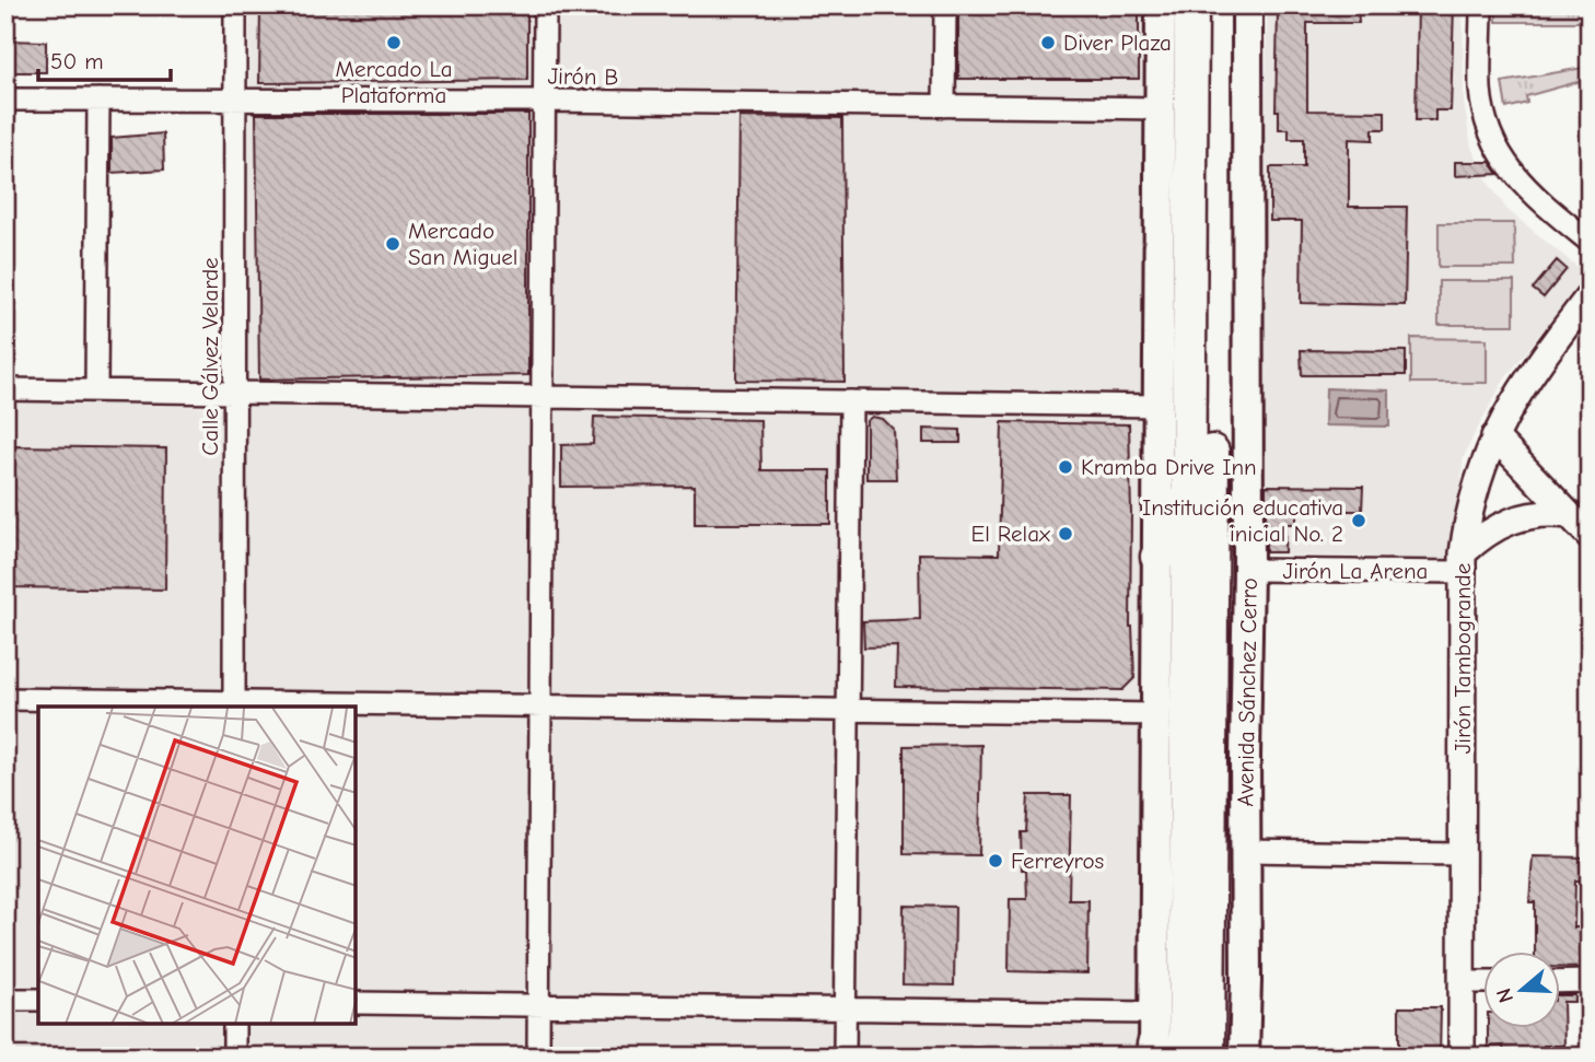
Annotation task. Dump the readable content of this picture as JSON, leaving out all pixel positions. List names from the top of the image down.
{
  "streets": {
    "main road": ["Avenida Sánchez Cerro"],
    "street": [
      "Jirón B",
      "Calle Gálvez Velarde",
      "Jirón La Arena",
      "Jirón Tambogrande"
    ]
  },
  "crossings": [
    ["Jirón B", "Calle Gálvez Velarde"],
    ["Jirón La Arena", "Jirón Tambogrande"],
    ["Jirón La Arena", "Avenida Sánchez Cerro"]
  ],
  "places": [
    "Mercado La Plataforma",
    "Diver Plaza",
    "Mercado San Miguel",
    "Kramba Drive Inn",
    "Institución educativa inicial No. 2",
    "El Relax",
    "Ferreyros"
  ],
  "scale_bar": "50 m",
  "north": "left"
}
